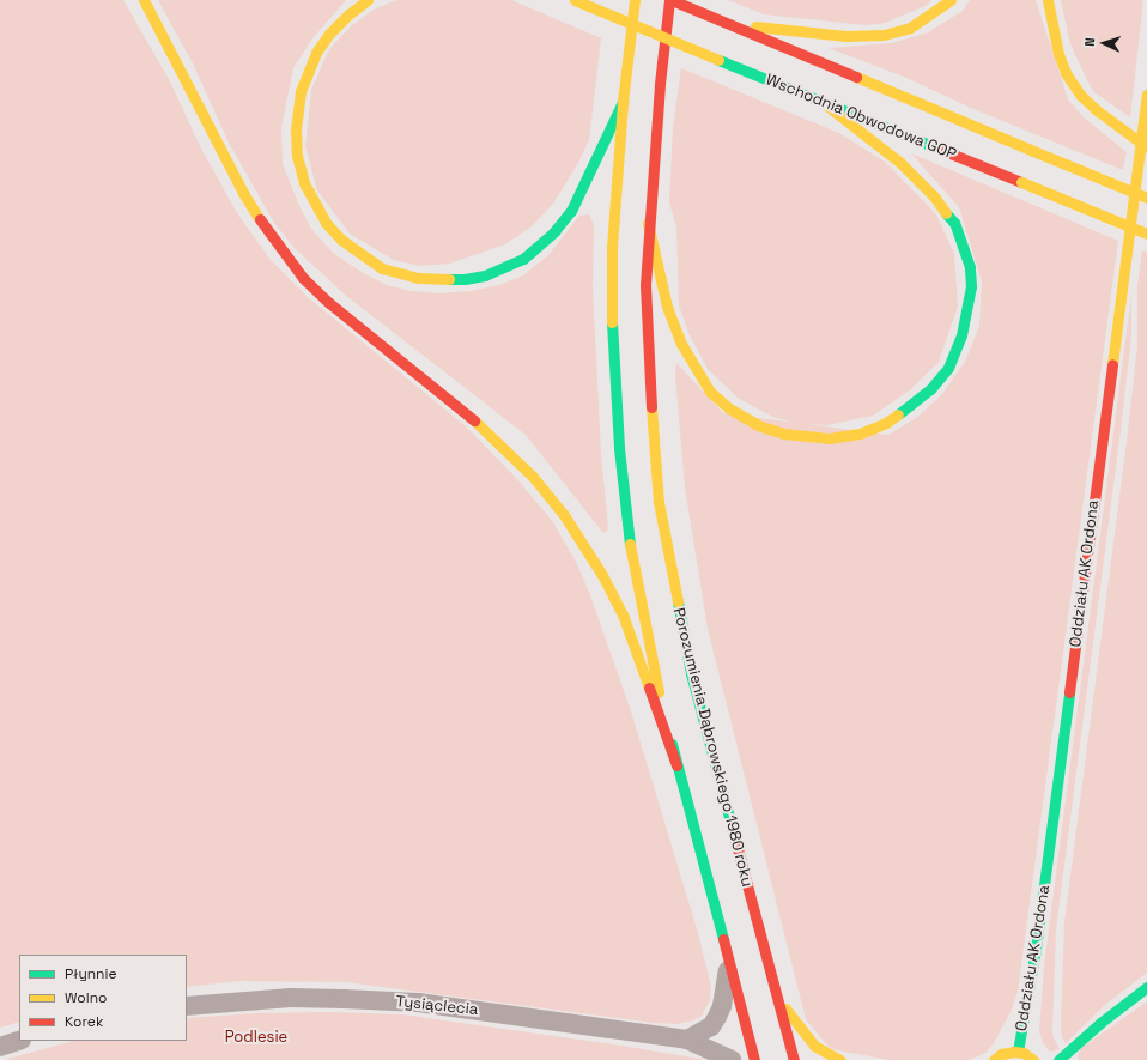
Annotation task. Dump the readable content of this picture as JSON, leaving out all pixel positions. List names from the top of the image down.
{
  "streets": {
    "main road": ["Wschodnia Obwodowa GOP", "Oddziału AK Ordona", "Porozumienia Dąbrowskiego 1980 roku"],
    "street": ["Tysiąclecia"]
  },
  "parks": ["Podlesie"],
  "legend": ["Płynnie", "Wolno", "Korek"],
  "north": "left"
}
